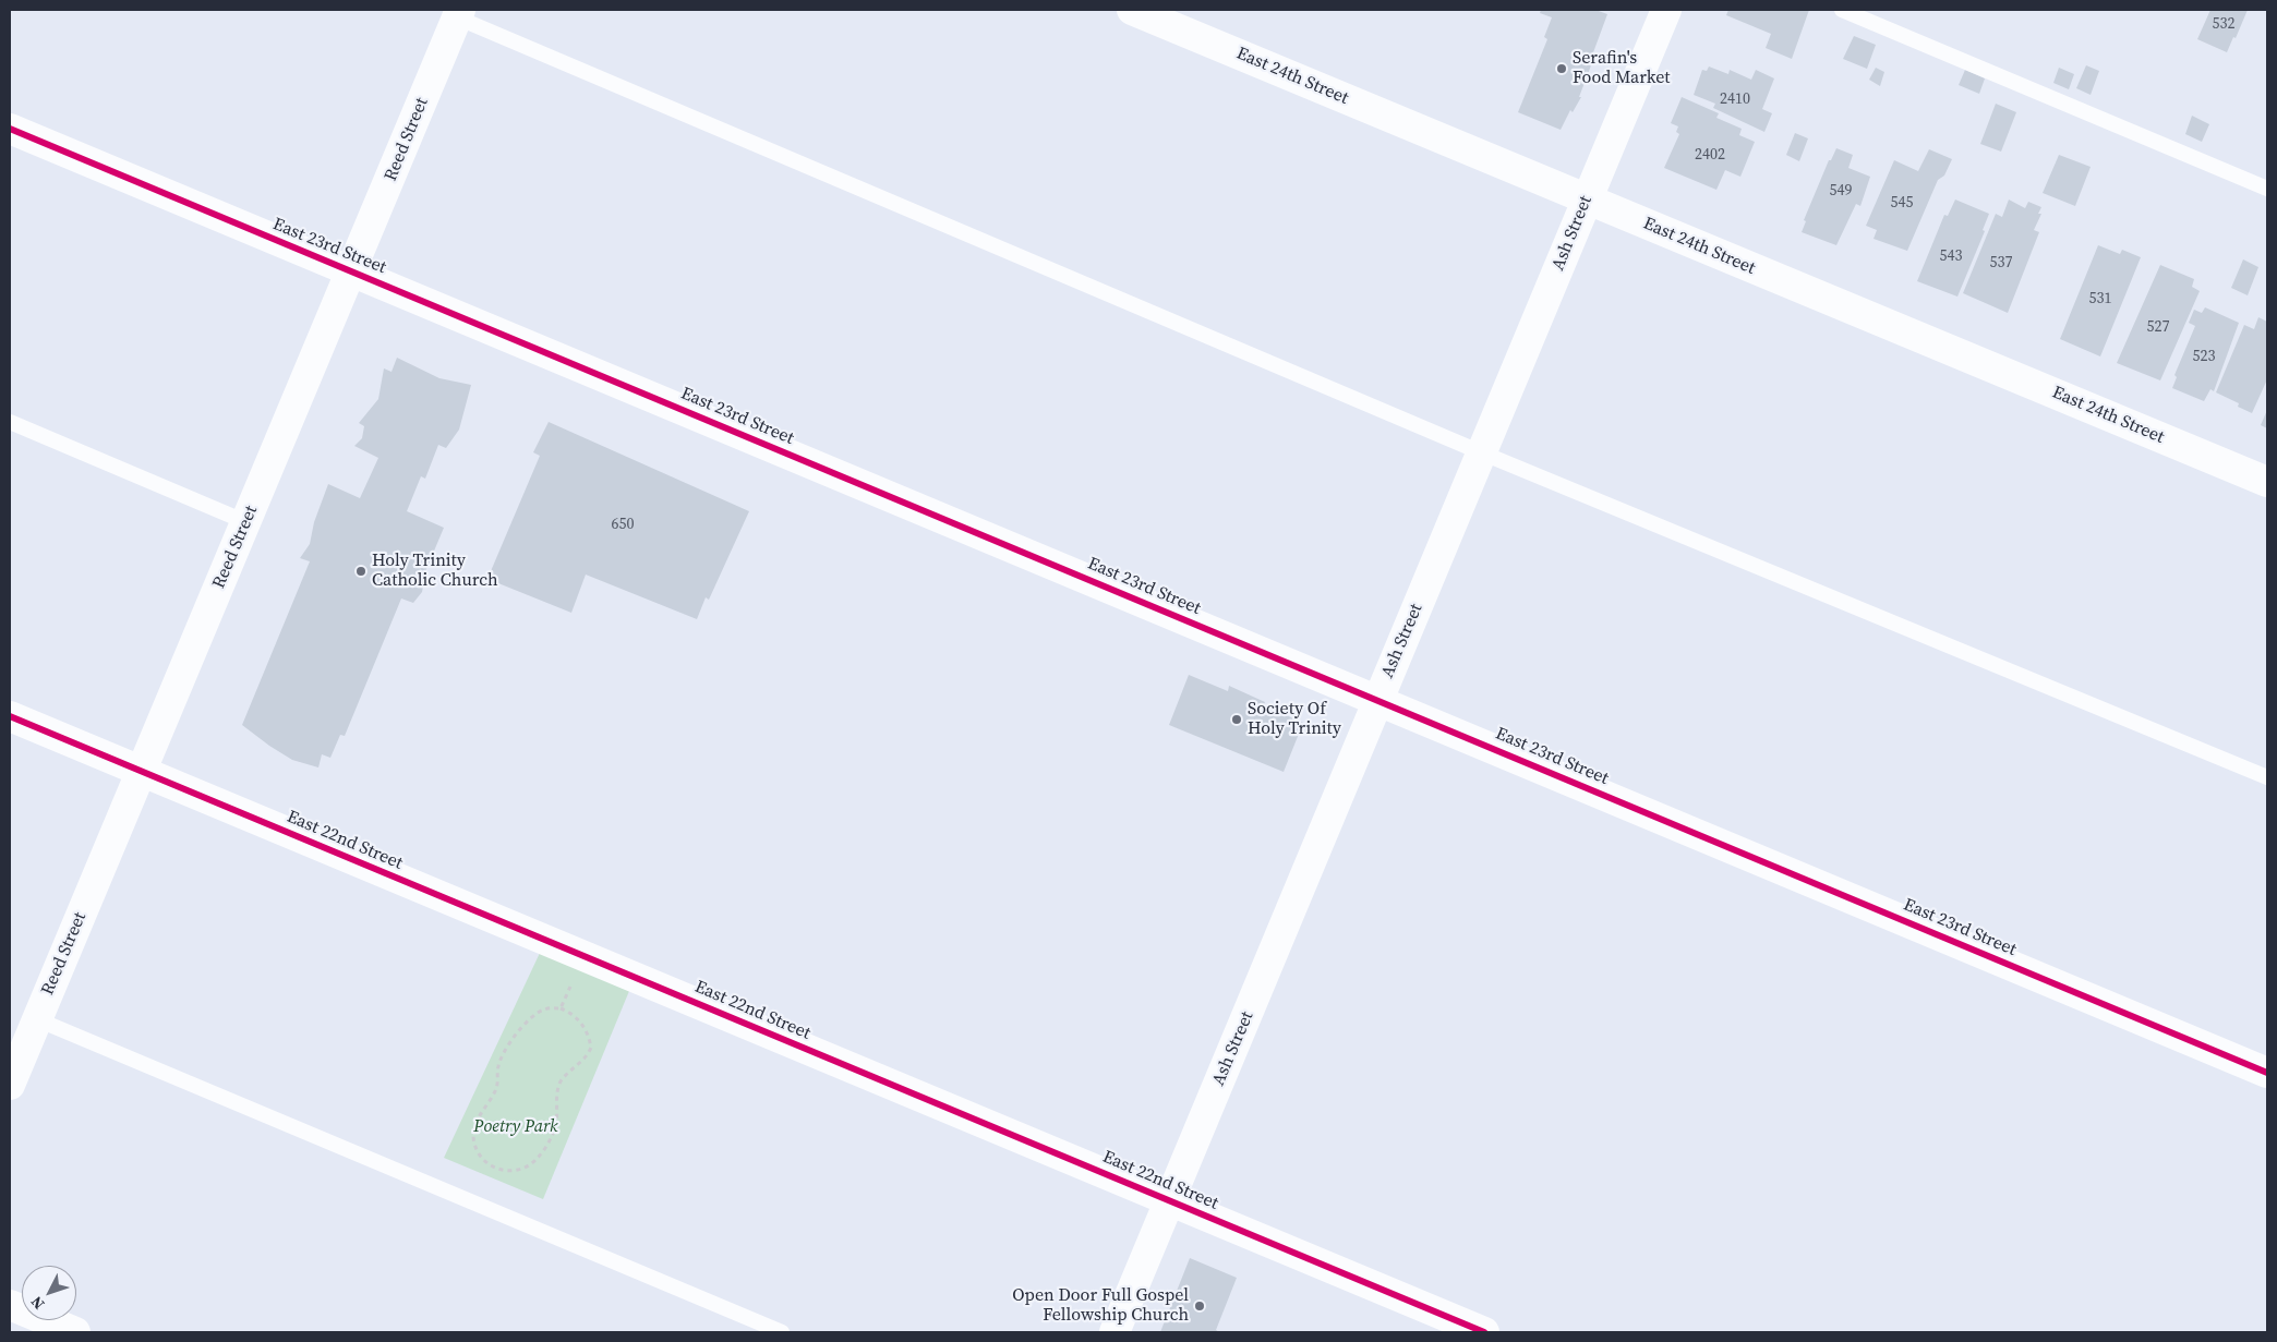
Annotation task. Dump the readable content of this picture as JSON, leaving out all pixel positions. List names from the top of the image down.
{
  "streets": {
    "street": [
      "East 24th Street",
      "Reed Street",
      "Ash Street",
      "East 23rd Street",
      "East 22nd Street"
    ]
  },
  "crossings": [
    ["East 24th Street", "Ash Street"],
    ["Reed Street", "East 23rd Street"],
    ["Reed Street", "East 22nd Street"],
    ["Ash Street", "East 23rd Street"],
    ["Ash Street", "East 22nd Street"]
  ],
  "parks": ["Poetry Park"],
  "places": [
    "Serafin's Food Market",
    "Holy Trinity Catholic Church",
    "Society Of Holy Trinity",
    "Open Door Full Gospel Fellowship Church"
  ],
  "house_numbers": [
    "532",
    "2410",
    "2402",
    "549",
    "545",
    "543",
    "537",
    "531",
    "527",
    "523",
    "650"
  ],
  "north": "bottom left"
}
